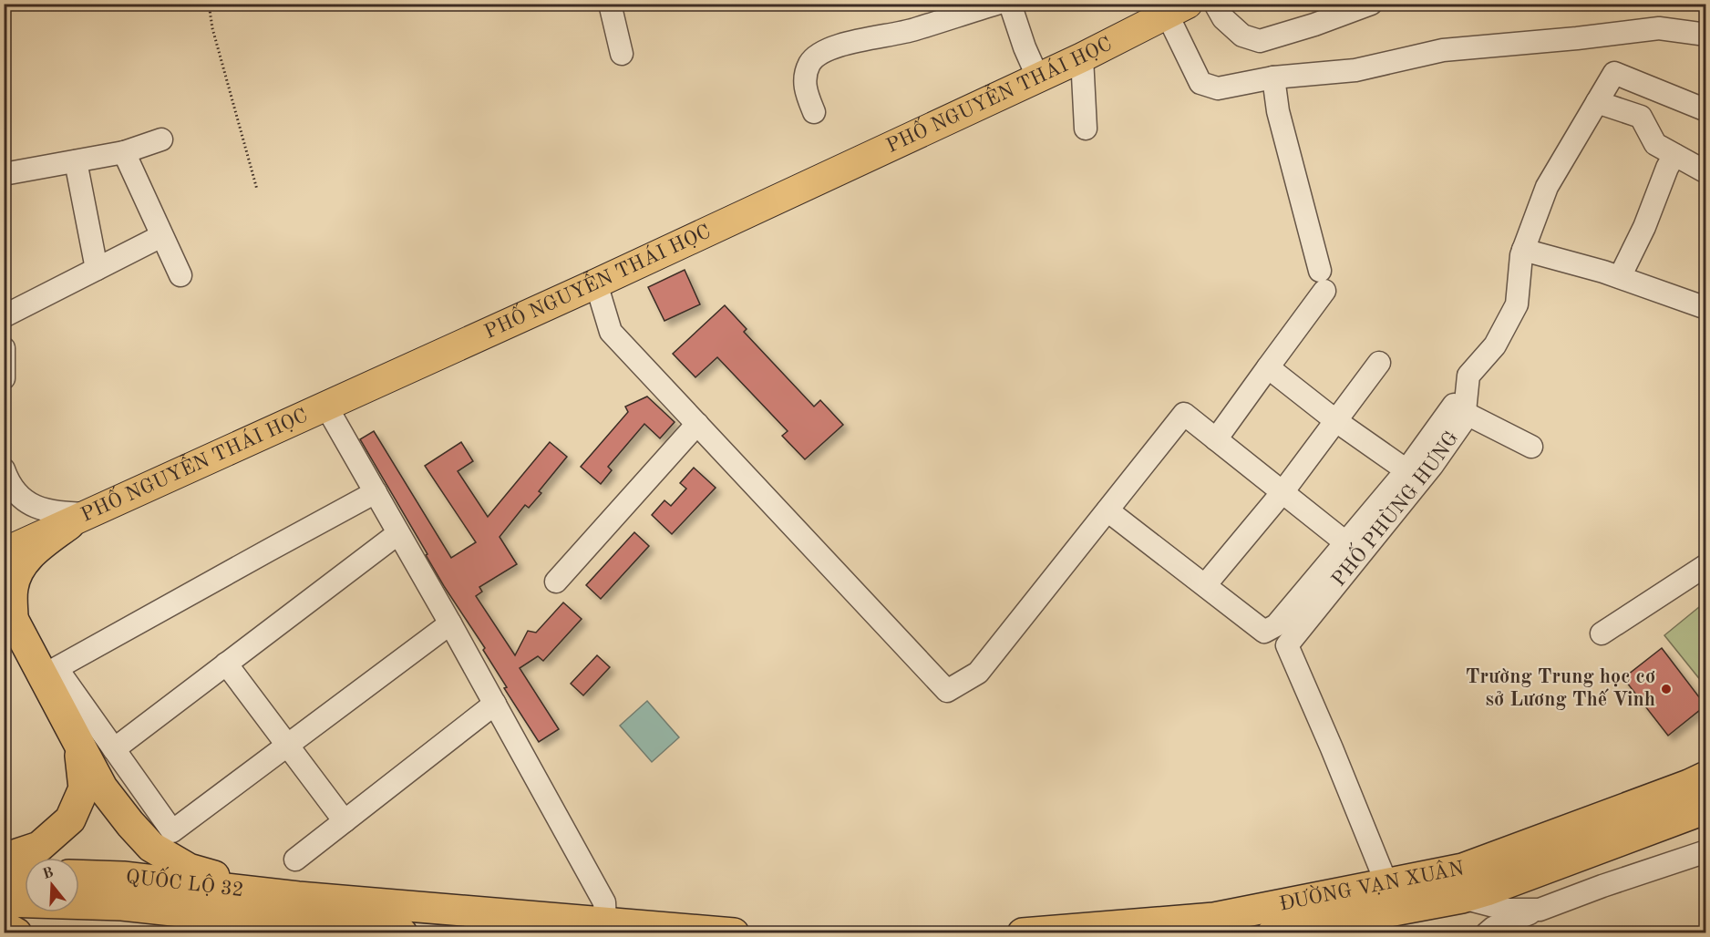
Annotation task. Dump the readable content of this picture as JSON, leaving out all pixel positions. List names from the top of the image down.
{
  "streets": {
    "highway": ["QUỐC LỘ 32", "ĐƯỜNG VẠN XUÂN"],
    "main road": ["PHỐ NGUYỄN THÁI HỌC"],
    "street": ["PHỐ PHÙNG HƯNG"]
  },
  "crossings": [
    ["PHỐ PHÙNG HƯNG", "ĐƯỜNG VẠN XUÂN"]
  ],
  "places": ["Trường Trung học cơ sở Lương Thế Vinh"],
  "north": "top"
}
